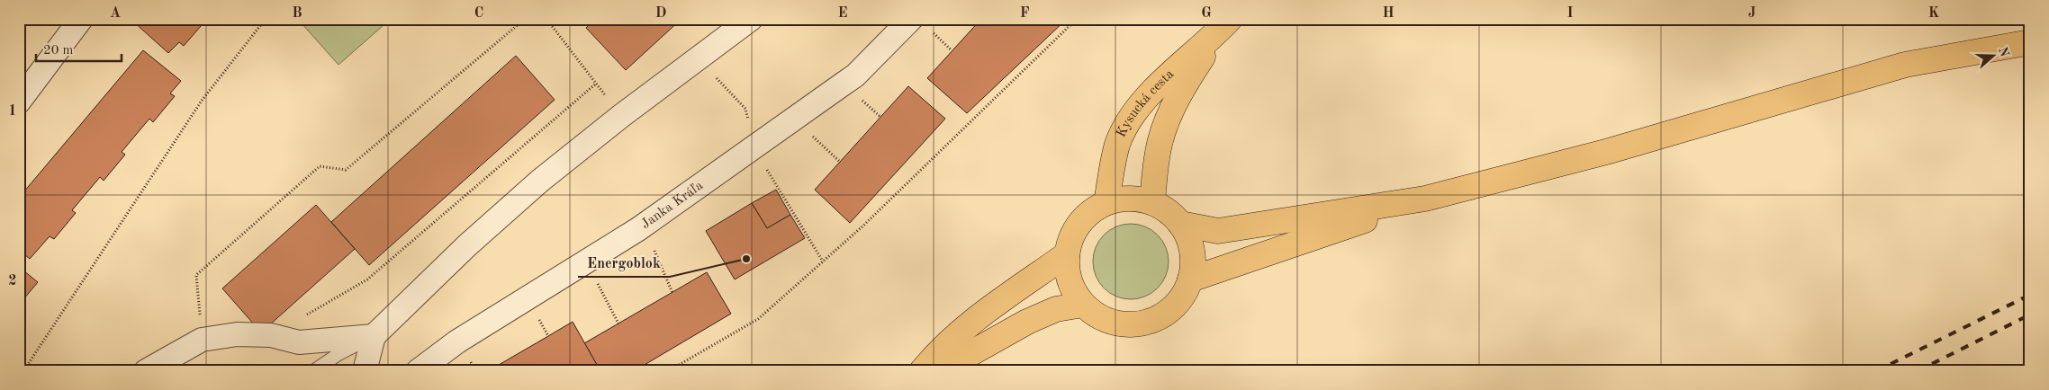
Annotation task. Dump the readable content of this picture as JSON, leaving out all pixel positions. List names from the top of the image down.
{
  "streets": {
    "main road": ["Kysucká cesta"],
    "street": ["Janka Kráľa"]
  },
  "places": ["Energoblok"],
  "scale_bar": "20 m",
  "north": "right",
  "grid": {
    "columns": [
      "A",
      "B",
      "C",
      "D",
      "E",
      "F",
      "G",
      "H",
      "I",
      "J",
      "K"
    ],
    "rows": ["1", "2"]
  }
}
